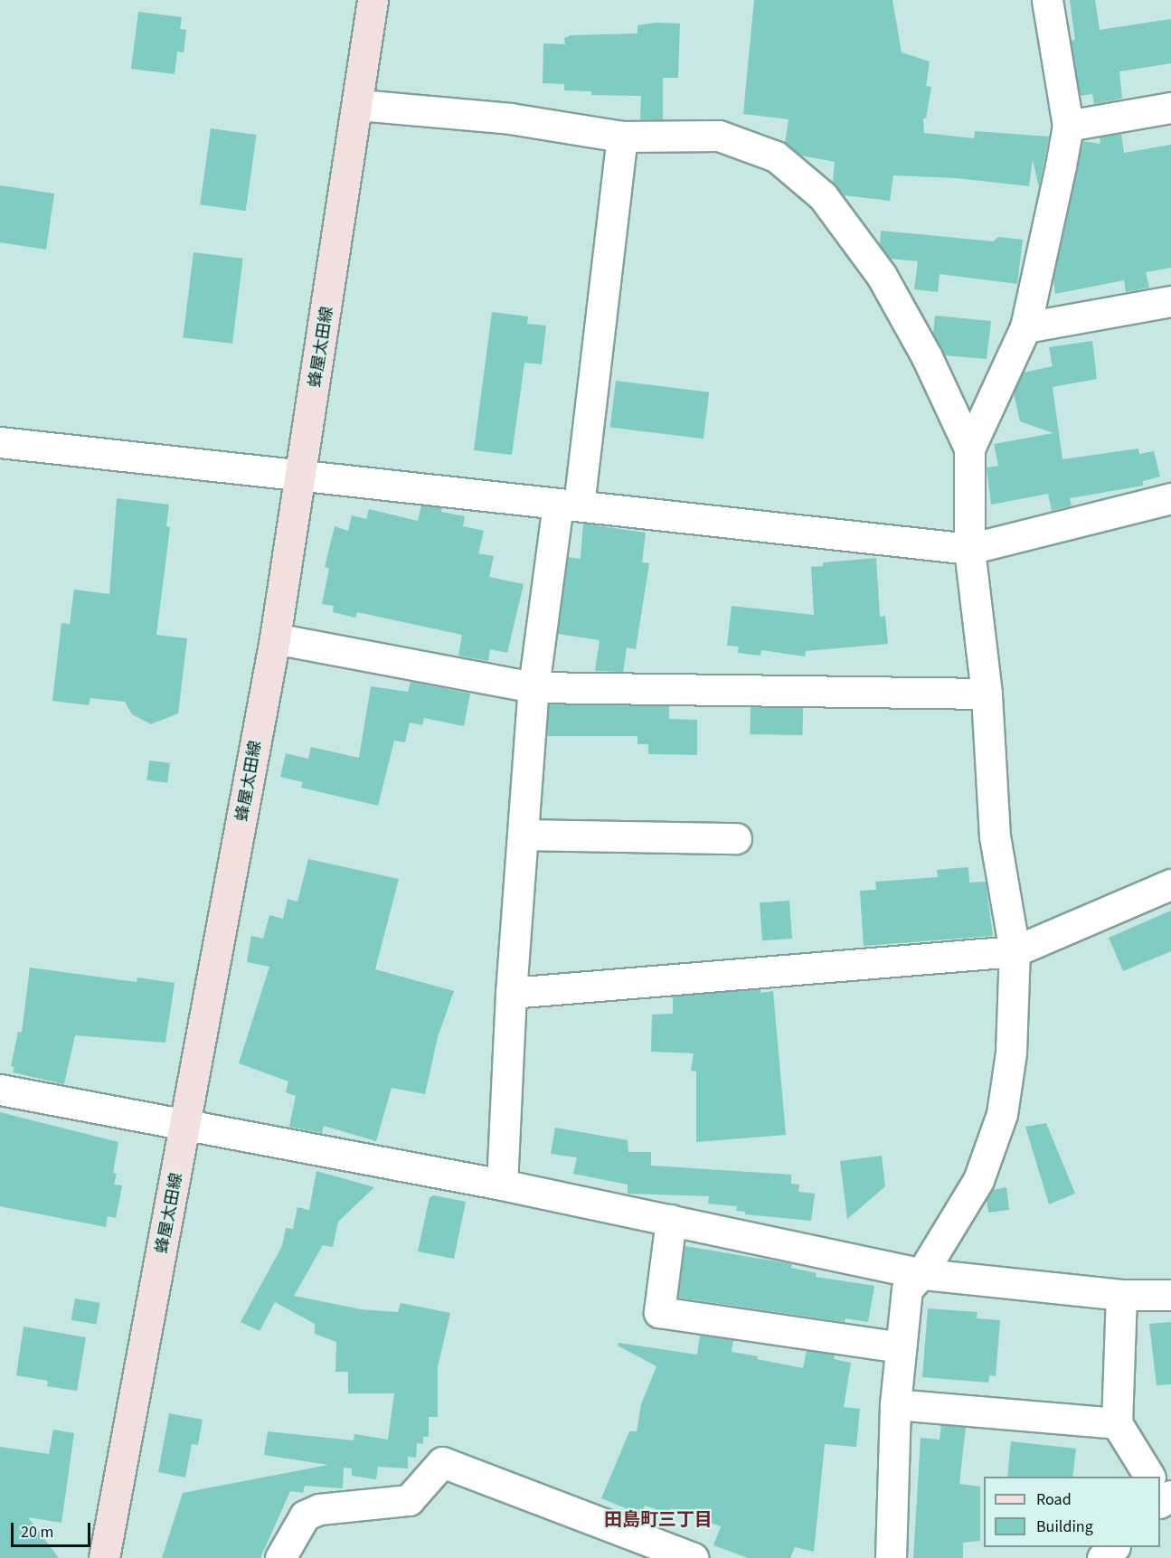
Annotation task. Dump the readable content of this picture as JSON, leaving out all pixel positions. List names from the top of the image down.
{
  "streets": {
    "main road": ["蜂屋太田線"]
  },
  "districts": ["田島町三丁目"],
  "legend": ["Road", "Building"],
  "scale_bar": "20 m"
}
